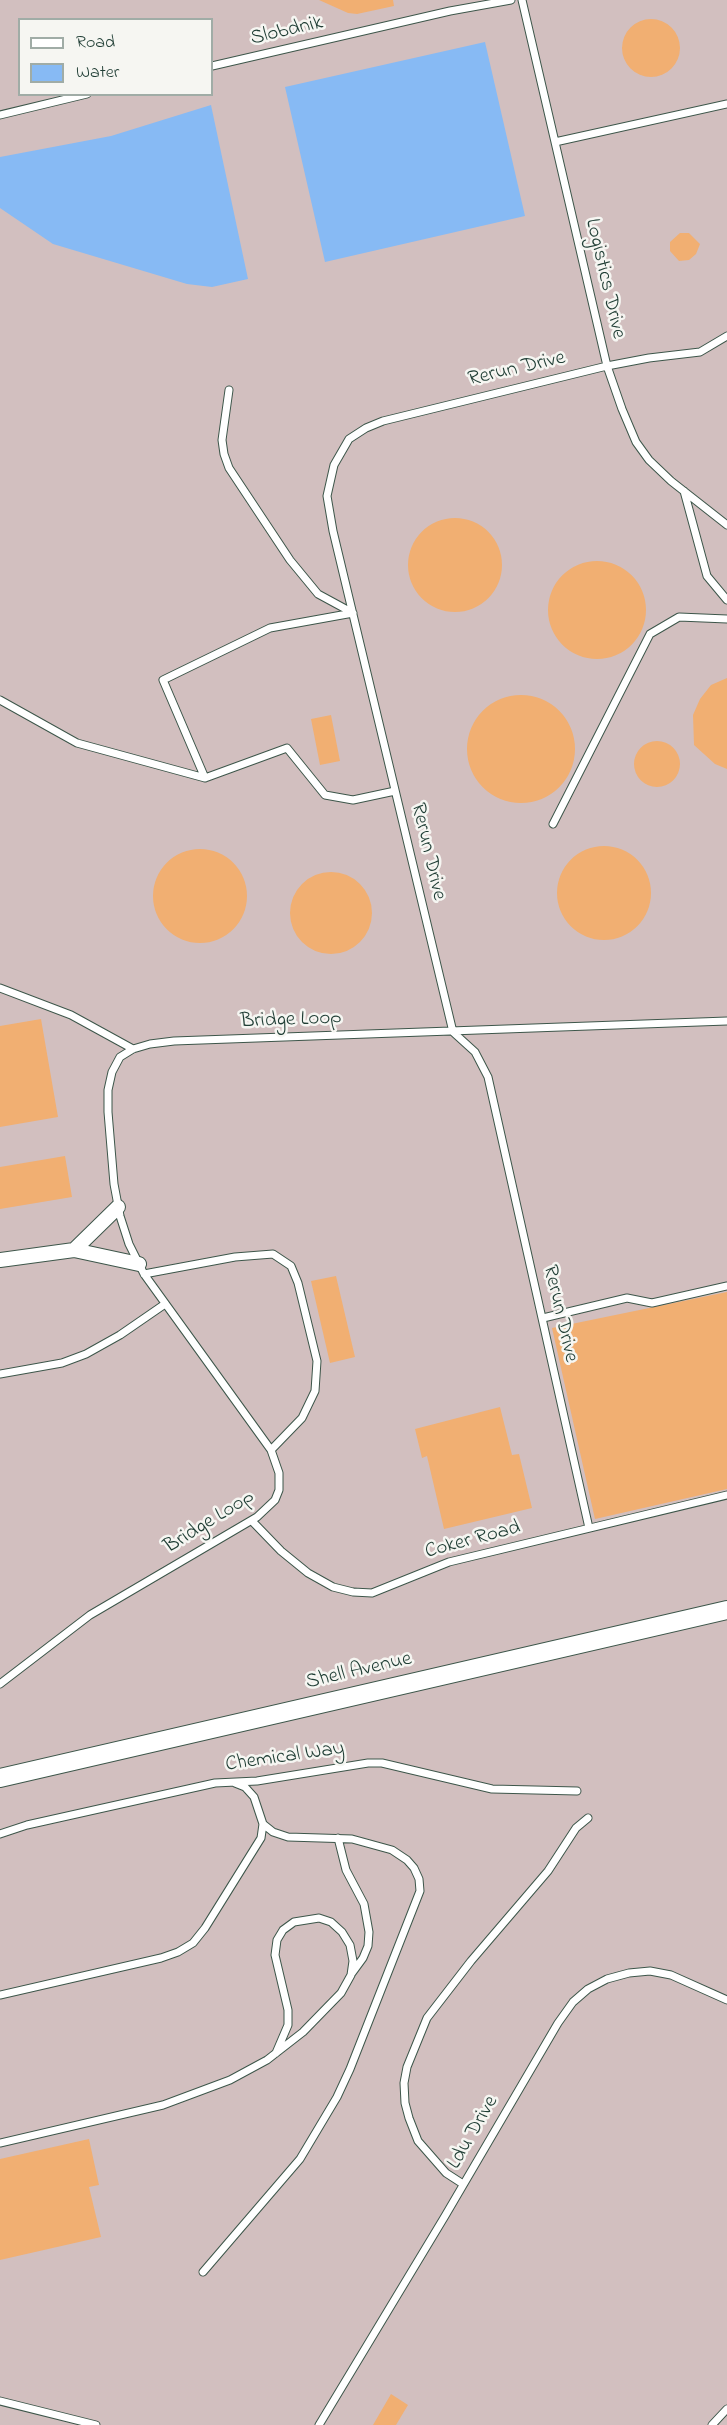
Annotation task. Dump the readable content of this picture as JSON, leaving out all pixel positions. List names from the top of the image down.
{
  "streets": {
    "street": ["Shell Avenue"],
    "lane": [
      "Slobdnik",
      "Logistics Drive",
      "Rerun Drive",
      "Bridge Loop",
      "Coker Road",
      "Chemical Way",
      "Ldu Drive"
    ]
  },
  "crossings": [
    ["Logistics Drive", "Rerun Drive"],
    ["Rerun Drive", "Bridge Loop"],
    ["Rerun Drive", "Coker Road"],
    ["Bridge Loop", "Coker Road"]
  ],
  "legend": ["Road", "Water"]
}
